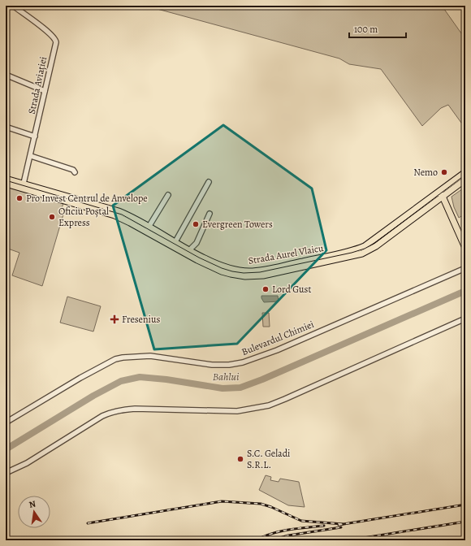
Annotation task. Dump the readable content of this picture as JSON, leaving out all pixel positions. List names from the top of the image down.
{
  "streets": {
    "main road": ["Strada Aurel Vlaicu"],
    "street": ["Strada Aviației", "Bulevardul Chimiei"]
  },
  "crossings": [
    ["Strada Aviației", "Strada Aurel Vlaicu"]
  ],
  "water": ["Bahlui"],
  "places": {
    "other": [
      "Nemo",
      "Pro Invest Centrul de Anvelope",
      "Oficiu Poștal Express",
      "Evergreen Towers",
      "Lord Gust",
      "S.C. Geladi S.R.L."
    ],
    "health": ["Fresenius"]
  },
  "scale_bar": "100 m",
  "north": "top"
}
